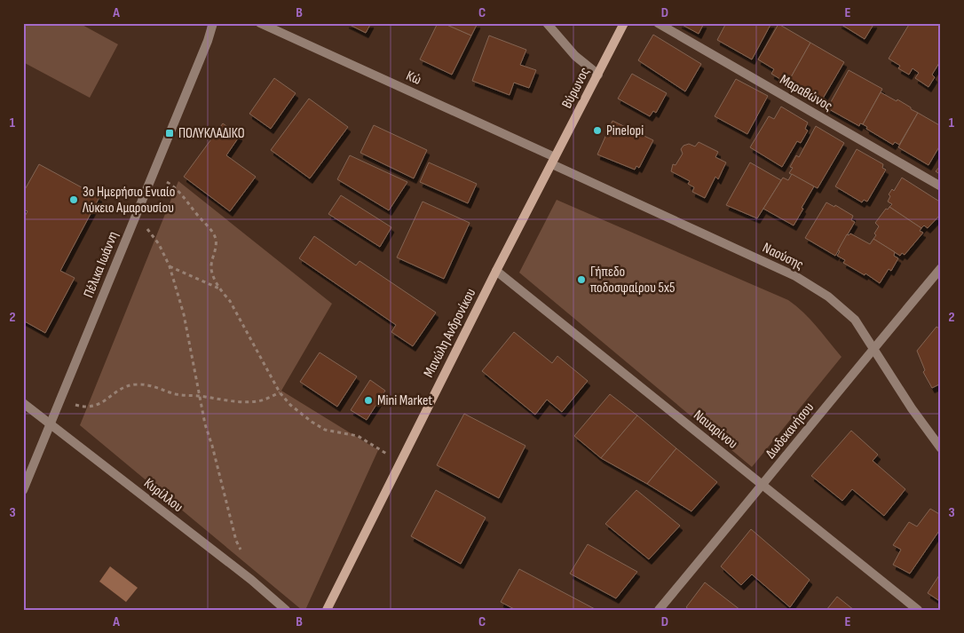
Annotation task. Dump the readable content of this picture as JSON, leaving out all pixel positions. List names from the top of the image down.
{
  "streets": {
    "street": [
      "Κώ",
      "Βύρωνος",
      "Μαραθώνος",
      "Ναούσης",
      "Πέλικα Ιωάννη",
      "Μανώλη Ανδρονίκου",
      "Ναυαρίνου",
      "Δωδεκανήσου",
      "Κυρίλλου"
    ]
  },
  "crossings": [
    ["Κώ", "Βύρωνος"],
    ["Κώ", "Ναούσης"],
    ["Κώ", "Μανώλη Ανδρονίκου"],
    ["Βύρωνος", "Ναούσης"],
    ["Βύρωνος", "Μανώλη Ανδρονίκου"],
    ["Ναούσης", "Μανώλη Ανδρονίκου"],
    ["Ναούσης", "Δωδεκανήσου"],
    ["Πέλικα Ιωάννη", "Κυρίλλου"],
    ["Μανώλη Ανδρονίκου", "Ναυαρίνου"],
    ["Ναυαρίνου", "Δωδεκανήσου"]
  ],
  "places": {
    "other": [
      "Pinelopi",
      "3ο Ημερήσιο Ενιαίο Λύκειο Αμαρουσίου",
      "Γήπεδο ποδοσφαίρου 5x5",
      "Mini Market"
    ],
    "transit": ["ΠΟΛΥΚΛΑΔΙΚΟ"]
  },
  "grid": {
    "columns": [
      "A",
      "B",
      "C",
      "D",
      "E"
    ],
    "rows": ["1", "2", "3"]
  }
}
